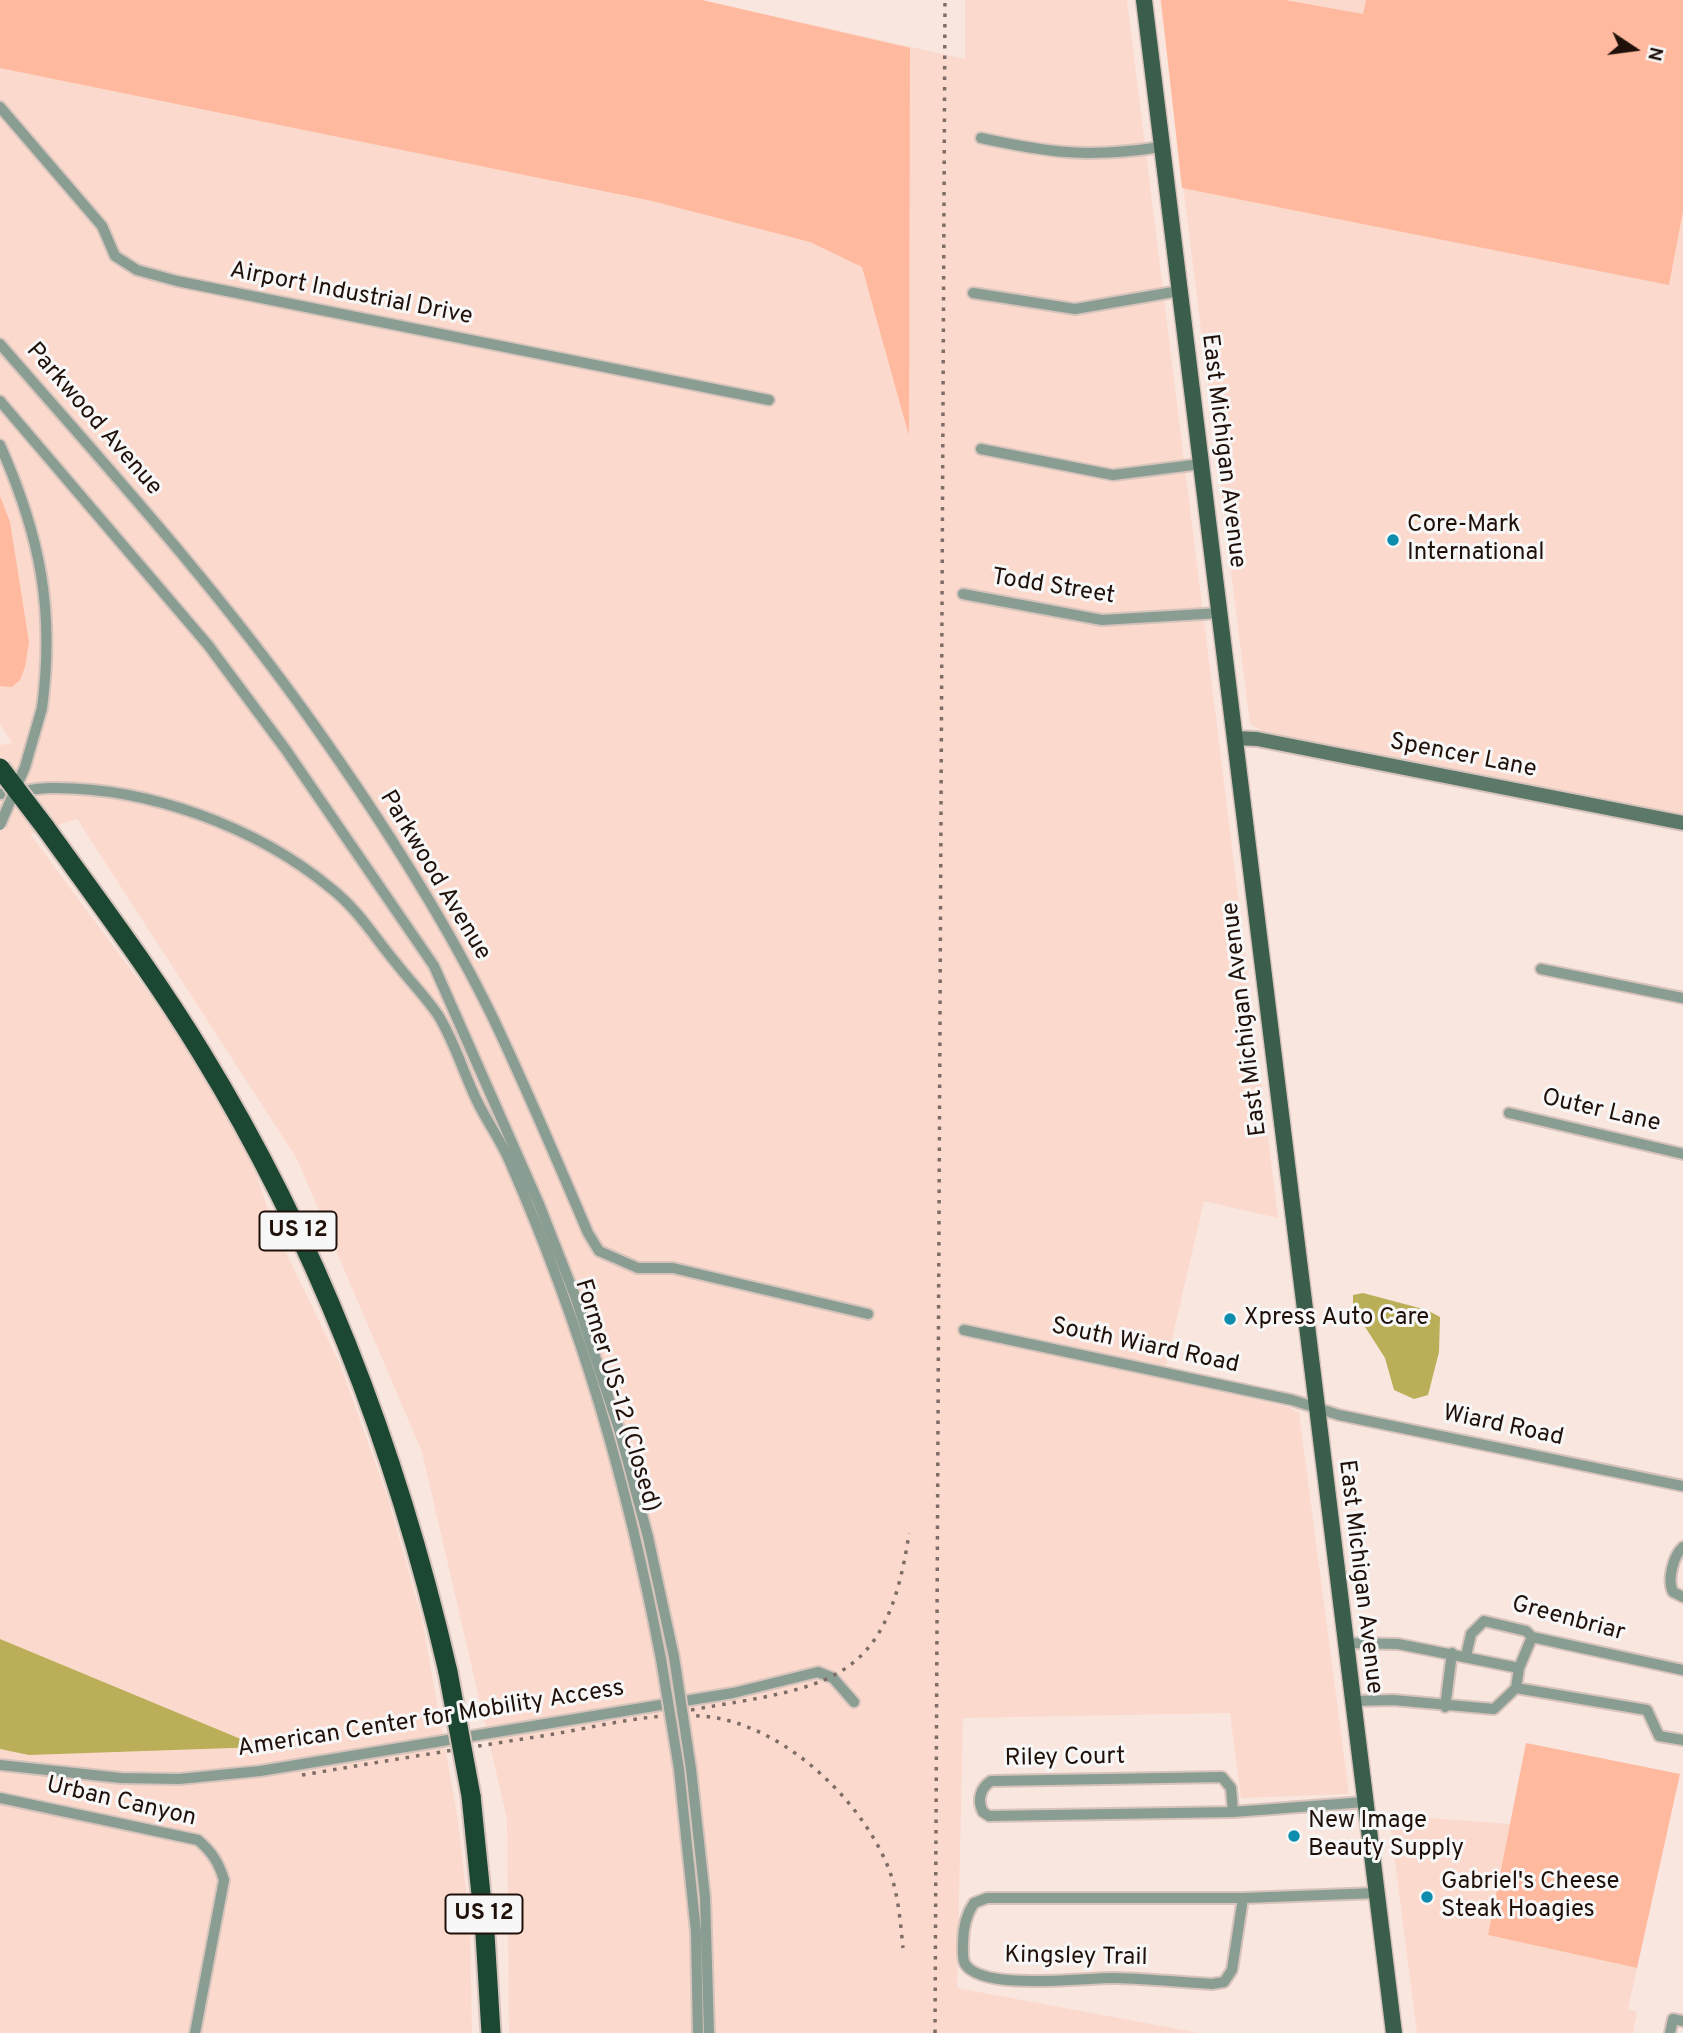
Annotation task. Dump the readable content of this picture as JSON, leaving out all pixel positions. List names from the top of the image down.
{
  "streets": {
    "highway": ["US 12"],
    "main road": ["East Michigan Avenue"],
    "street": [
      "Airport Industrial Drive",
      "Parkwood Avenue",
      "Todd Street",
      "Spencer Lane",
      "Outer Lane",
      "South Wiard Road",
      "Former US-12 (Closed)",
      "Wiard Road",
      "Greenbriar",
      "American Center for Mobility Access",
      "Riley Court",
      "Urban Canyon",
      "Kingsley Trail"
    ]
  },
  "crossings": [
    ["East Michigan Avenue", "Todd Street"],
    ["East Michigan Avenue", "Spencer Lane"],
    ["East Michigan Avenue", "South Wiard Road"],
    ["East Michigan Avenue", "Wiard Road"],
    ["East Michigan Avenue", "Riley Court"],
    ["East Michigan Avenue", "Kingsley Trail"],
    ["South Wiard Road", "Wiard Road"]
  ],
  "places": [
    "Core-Mark International",
    "Xpress Auto Care",
    "New Image Beauty Supply",
    "Gabriel's Cheese Steak Hoagies"
  ],
  "north": "right"
}
